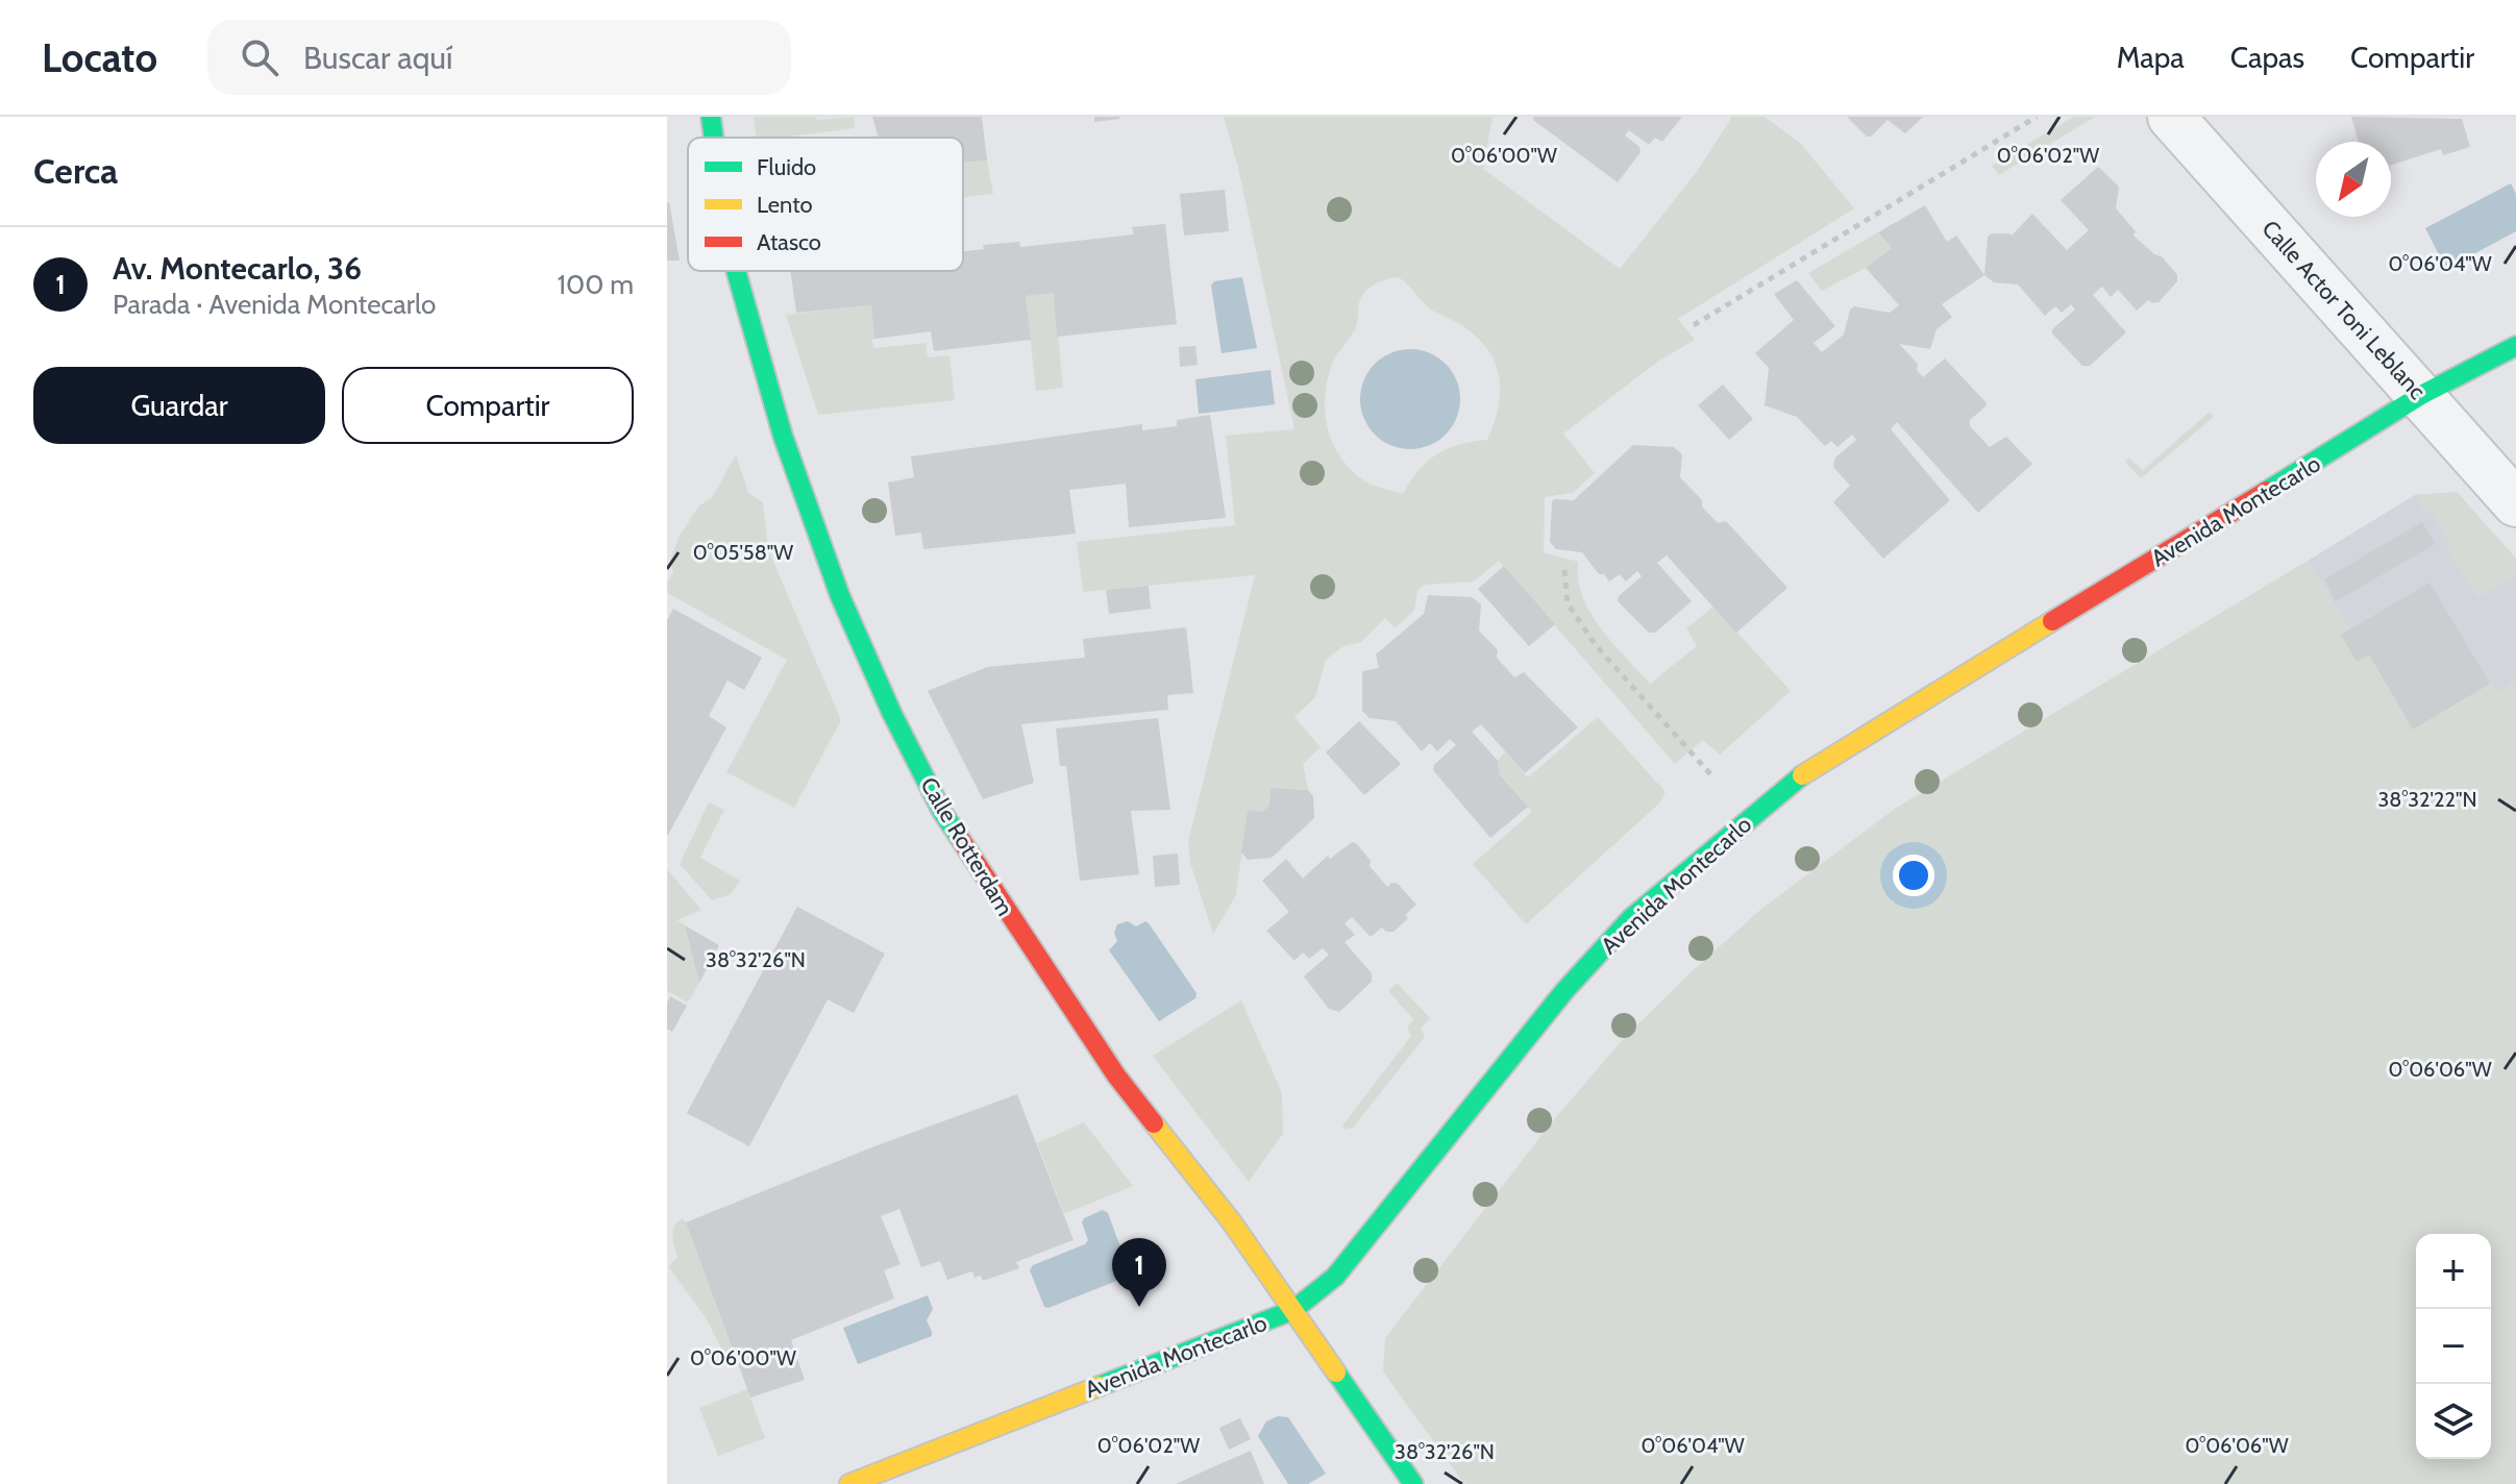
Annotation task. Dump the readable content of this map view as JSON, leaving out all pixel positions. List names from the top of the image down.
{
  "streets": {
    "street": ["Calle Actor Toni Leblanc", "Avenida Montecarlo", "Calle Rotterdam"]
  },
  "crossings": [
    ["Calle Actor Toni Leblanc", "Avenida Montecarlo"],
    ["Avenida Montecarlo", "Calle Rotterdam"]
  ],
  "legend": ["Fluido", "Lento", "Atasco"],
  "north": "bottom left",
  "page": {
    "header": "Locato",
    "search": "Buscar aquí",
    "nav": ["Mapa", "Capas", "Compartir"],
    "heading": "Cerca",
    "list": [
      {
        "mark": "1",
        "name": "Av. Montecarlo, 36",
        "note": "Parada · Avenida Montecarlo",
        "value": "100 m"
      }
    ],
    "buttons": ["Guardar", "Compartir"],
    "map_buttons": ["+", "−"],
    "pins": "1"
  },
  "coordinates": [
    "0°06'00\"W",
    "0°06'02\"W",
    "0°06'04\"W",
    "0°05'58\"W",
    "38°32'22\"N",
    "38°32'26\"N",
    "0°06'06\"W"
  ]
}
